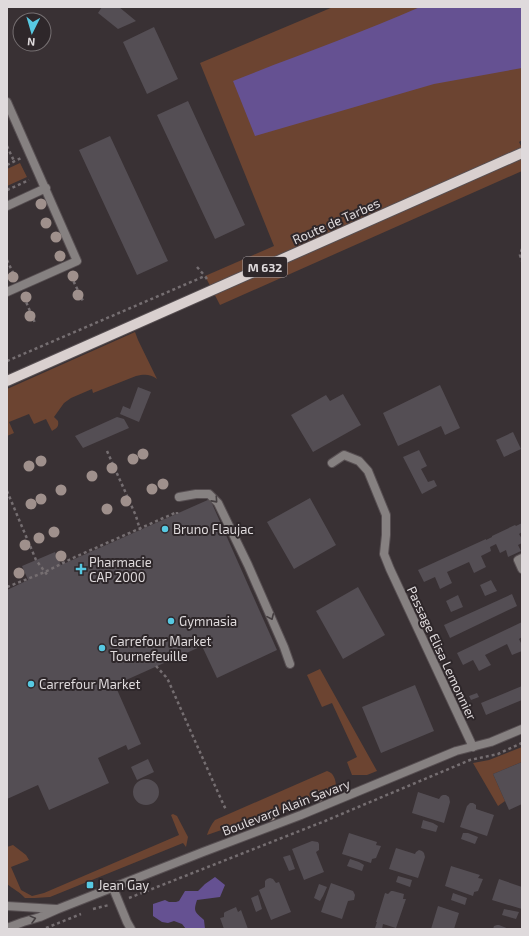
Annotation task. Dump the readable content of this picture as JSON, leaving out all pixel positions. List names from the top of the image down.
{
  "streets": {
    "main road": ["Route de Tarbes", "M 632"],
    "street": ["Passage Elisa Lemonnier", "Boulevard Alain Savary"]
  },
  "crossings": [
    ["Passage Elisa Lemonnier", "Boulevard Alain Savary"]
  ],
  "places": {
    "other": [
      "Bruno Flaujac",
      "Gymnasia",
      "Carrefour Market Tournefeuille",
      "Carrefour Market"
    ],
    "health": ["Pharmacie CAP 2000"],
    "transit": ["Jean Gay"]
  },
  "north": "bottom"
}
